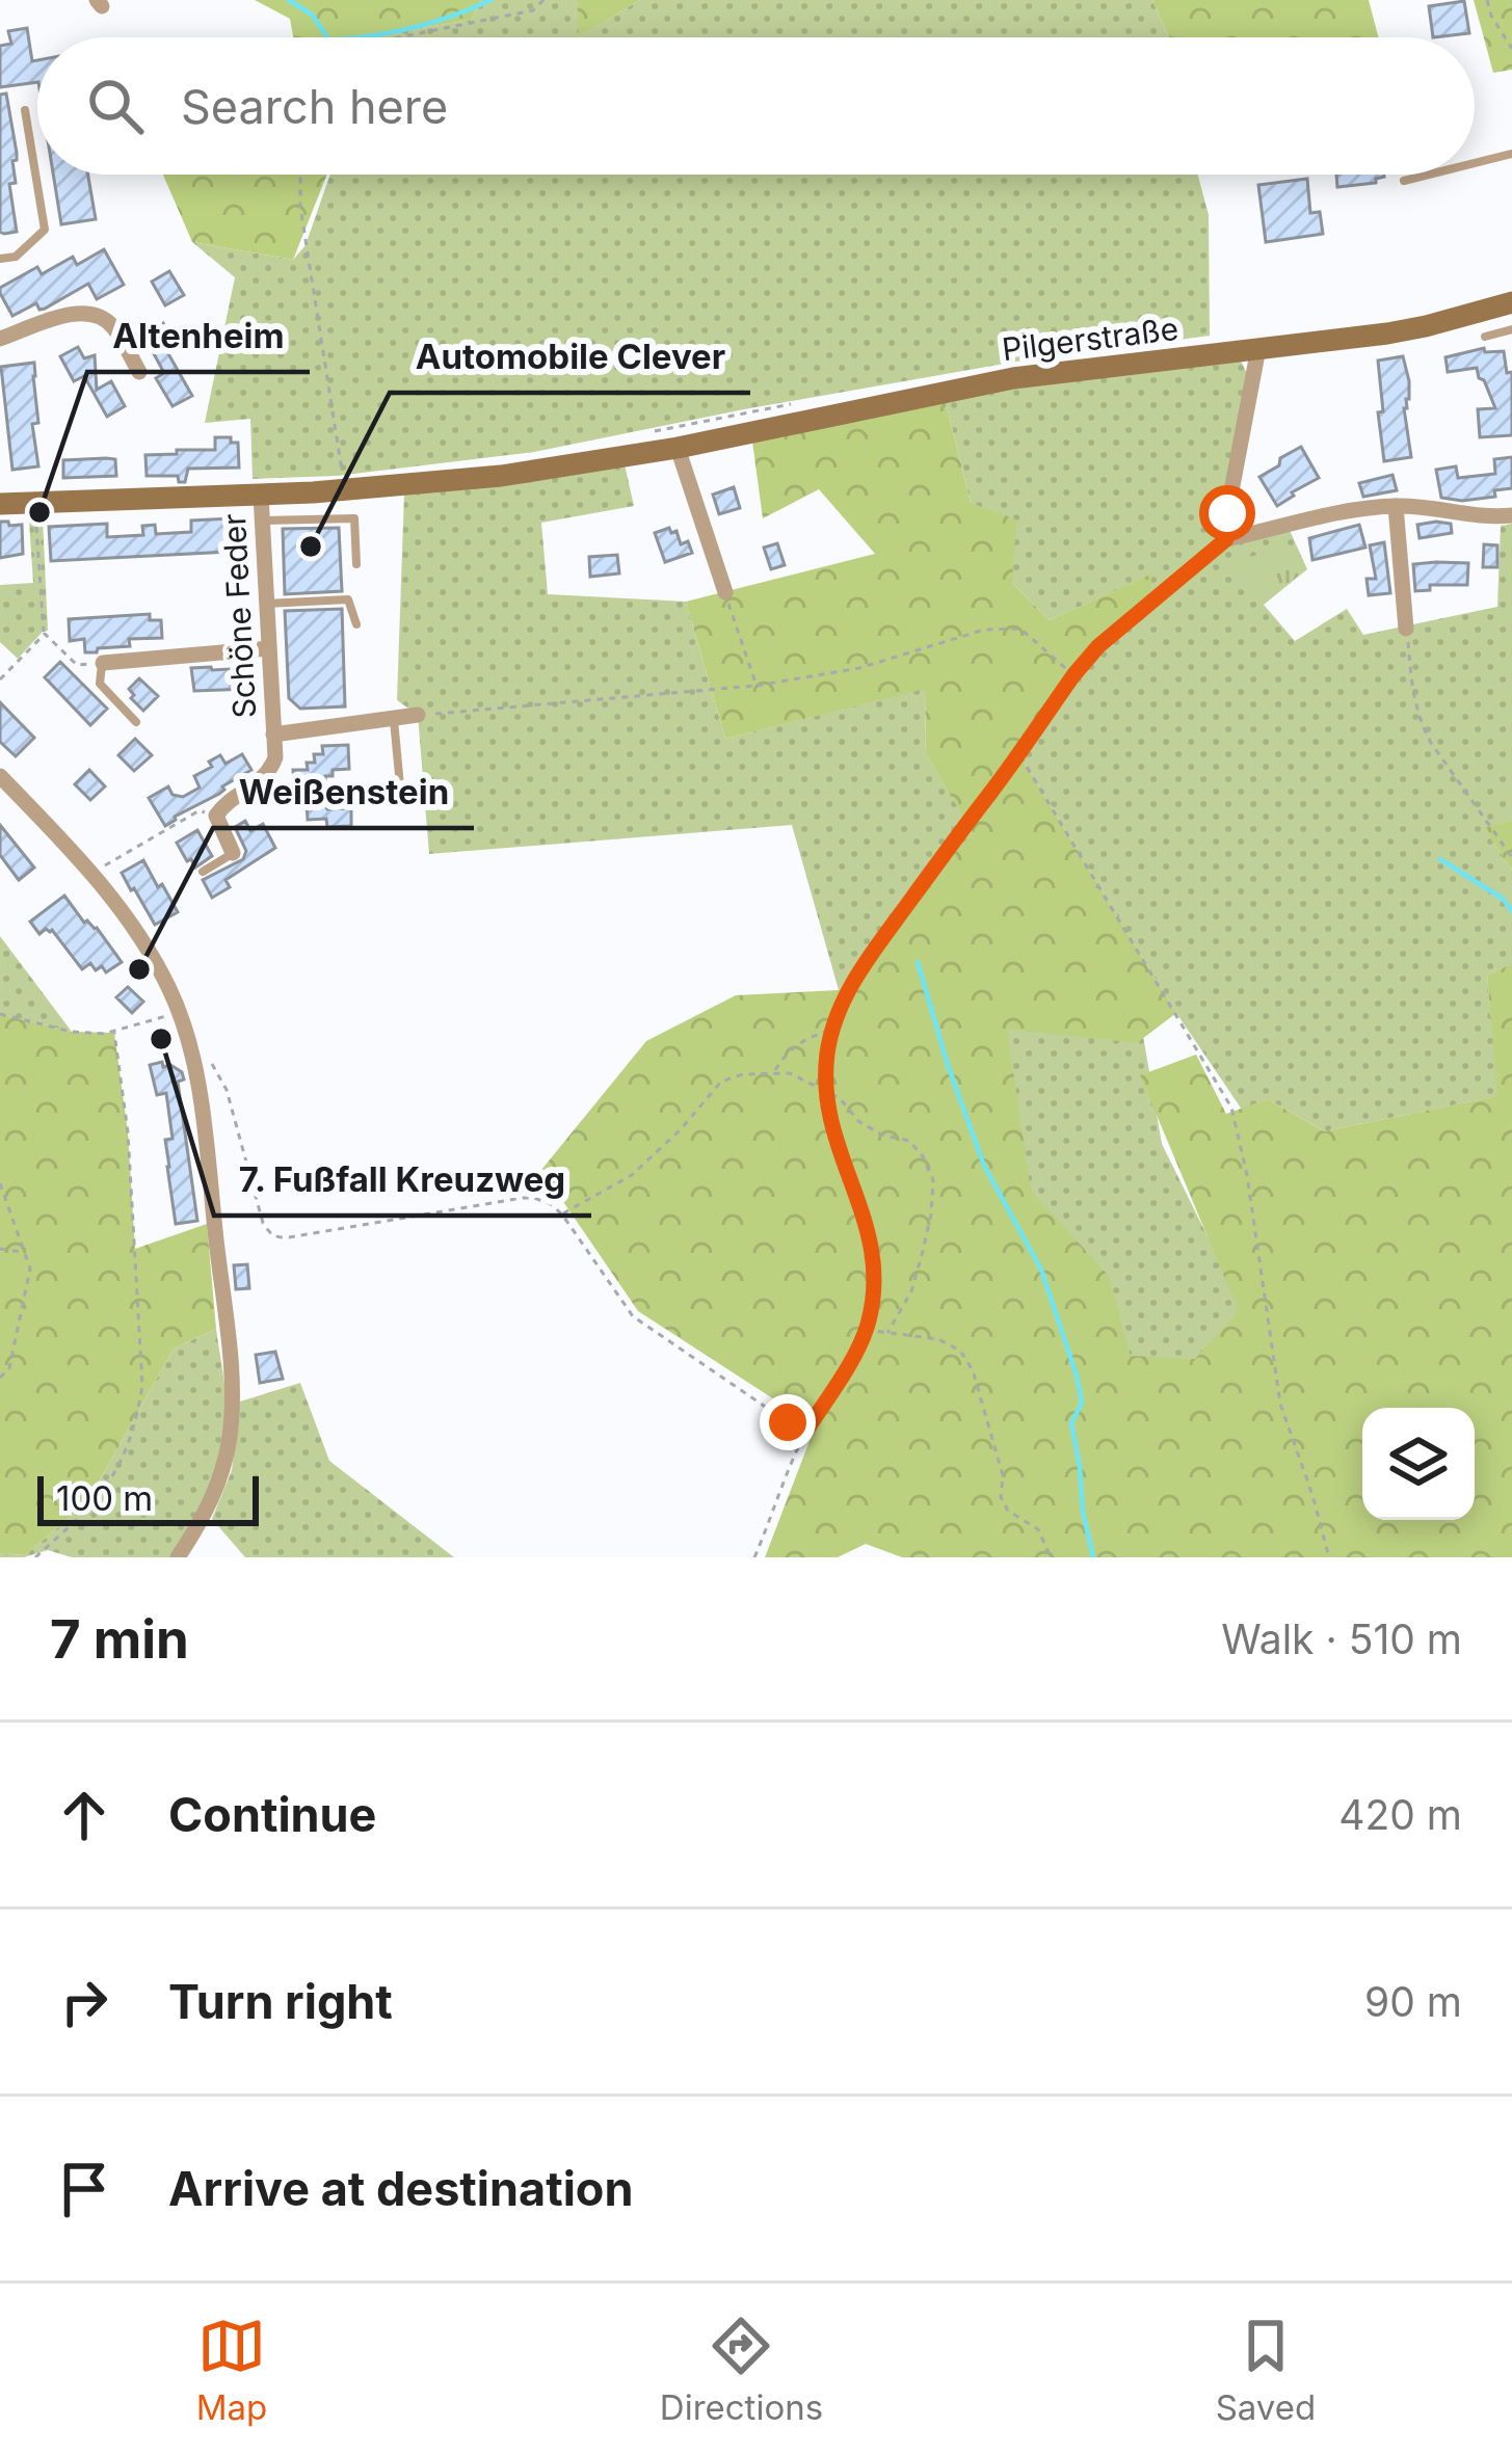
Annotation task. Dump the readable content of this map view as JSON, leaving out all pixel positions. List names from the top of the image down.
{
  "streets": {
    "main road": ["Pilgerstraße"],
    "street": ["Schöne Feder"]
  },
  "crossings": [
    ["Pilgerstraße", "Schöne Feder"]
  ],
  "places": [
    "Altenheim",
    "Automobile Clever",
    "Weißenstein",
    "7. Fußfall Kreuzweg"
  ],
  "scale_bar": "100 m",
  "page": {
    "search": "Search here",
    "scale": "100 m",
    "heading": ["7 min", "Walk · 510 m"],
    "list": [
      ["Continue", "420 m"],
      ["Turn right", "90 m"],
      "Arrive at destination"
    ],
    "nav": ["Map", "Directions", "Saved"]
  }
}
